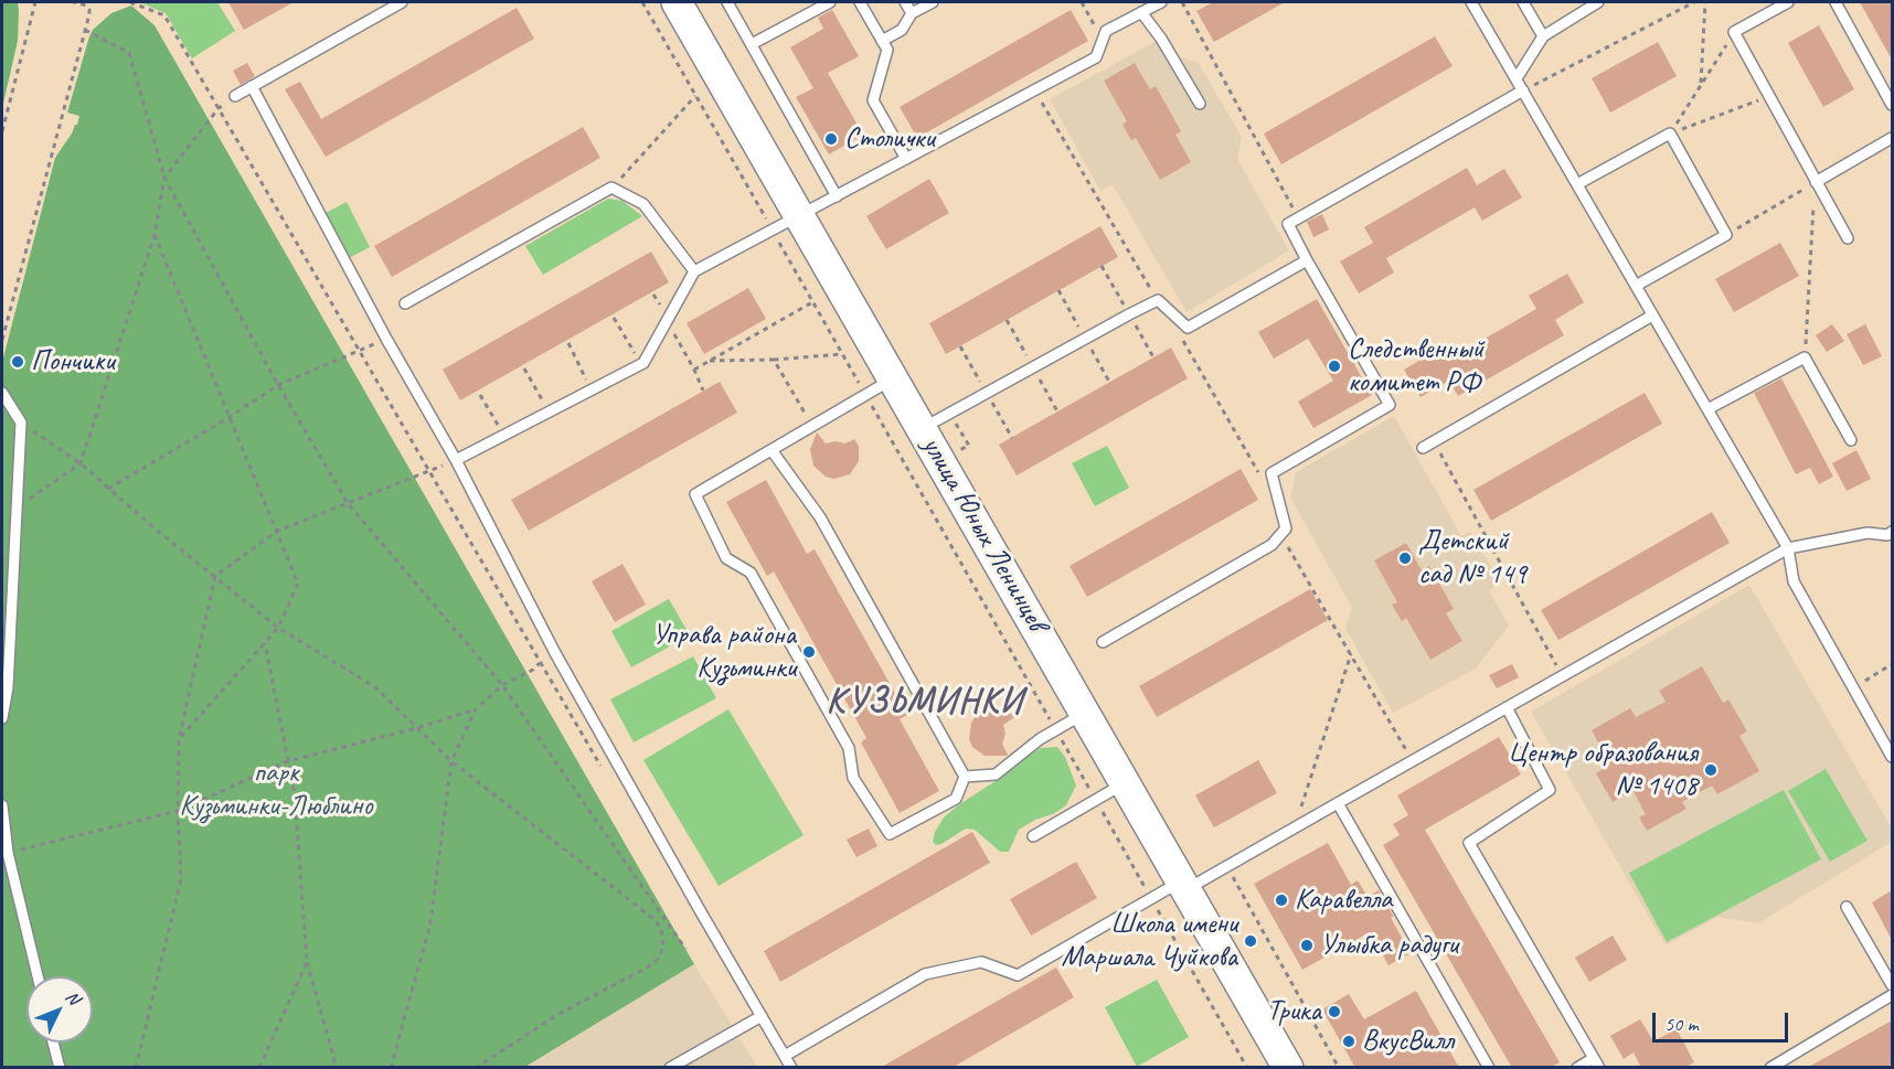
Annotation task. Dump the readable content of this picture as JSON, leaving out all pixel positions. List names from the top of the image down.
{
  "streets": {
    "main road": ["улица Юных Ленинцев"]
  },
  "districts": ["КУЗЬМИНКИ"],
  "parks": ["парк Кузьминки-Люблино"],
  "places": [
    "Столички",
    "Пончики",
    "Следственный комитет РФ",
    "Детский сад № 149",
    "Управа района Кузьминки",
    "Центр образования № 1408",
    "Каравелла",
    "Школа имени Маршала Чуйкова",
    "Улыбка радуги",
    "Трика",
    "ВкусВилл"
  ],
  "scale_bar": "50 m",
  "north": "top right"
}
